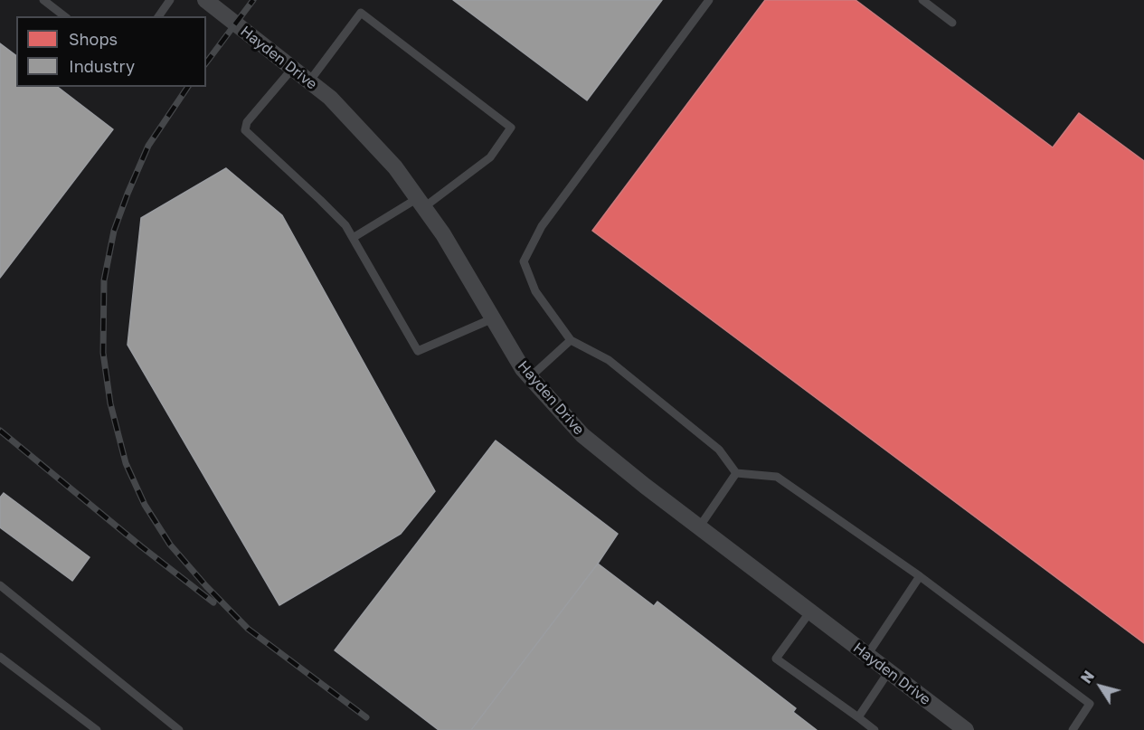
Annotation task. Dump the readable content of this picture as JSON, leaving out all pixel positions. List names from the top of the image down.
{
  "streets": {
    "street": ["Hayden Drive"]
  },
  "legend": ["Shops", "Industry"],
  "north": "top left"
}
